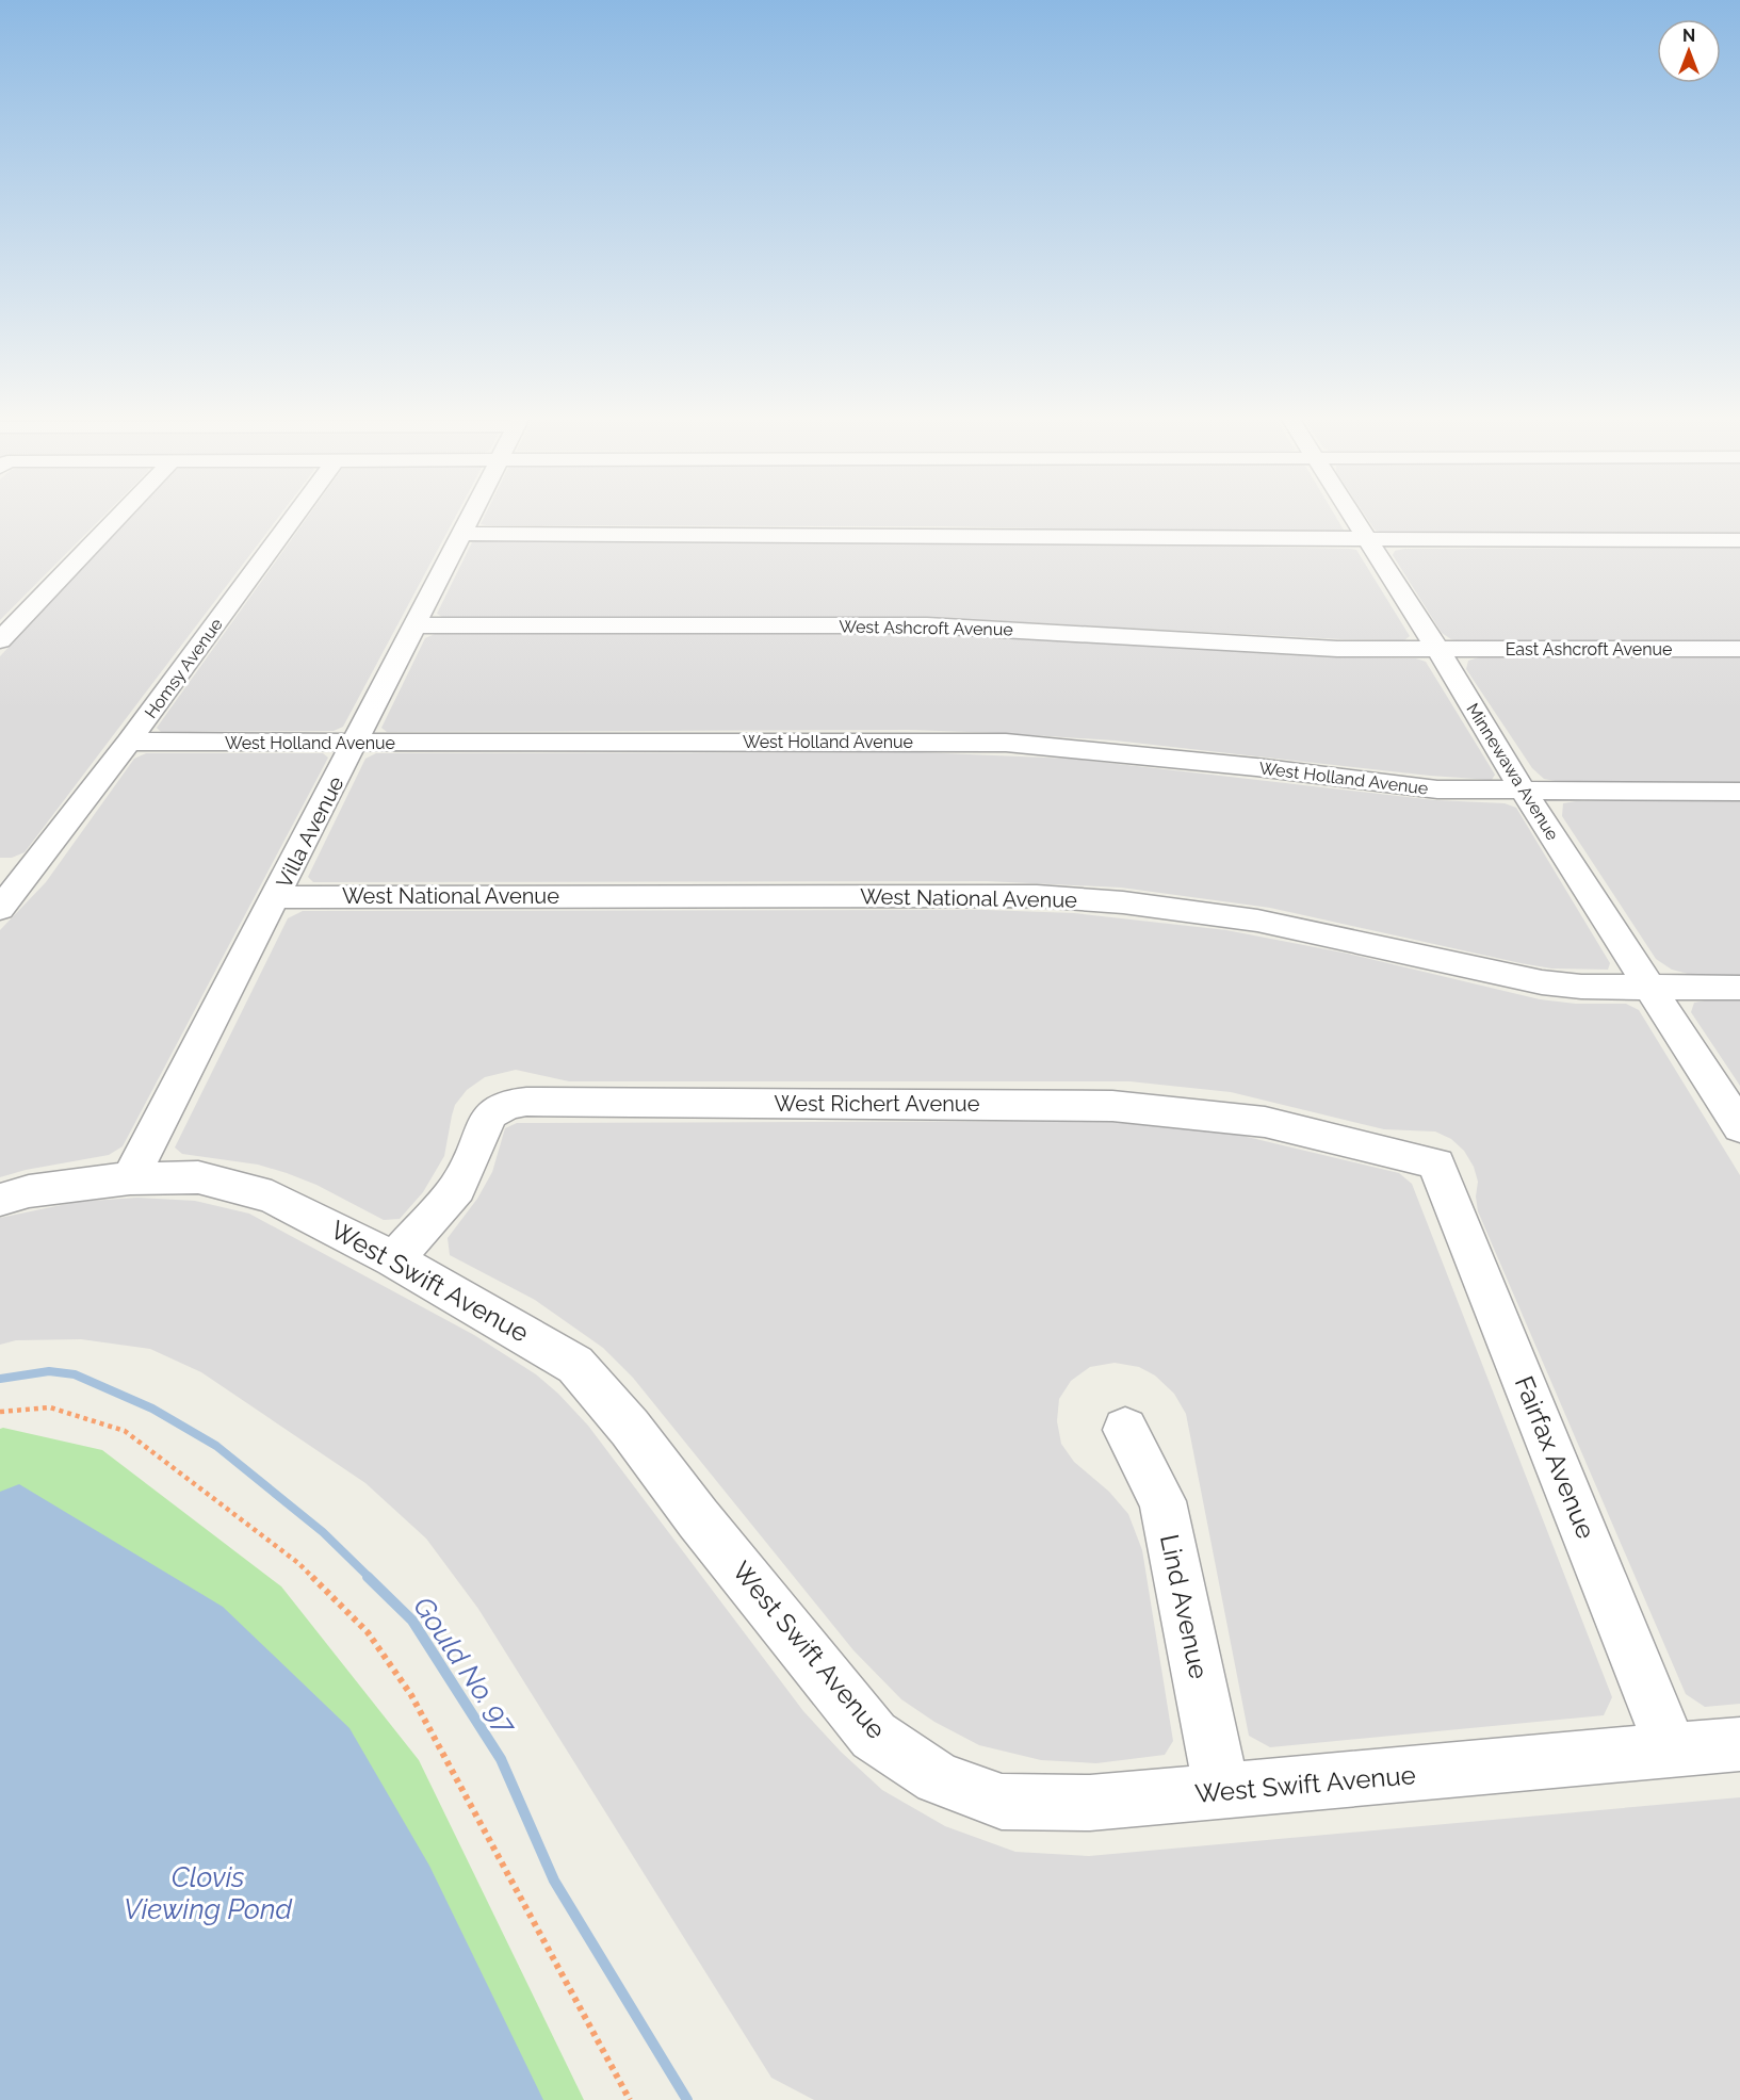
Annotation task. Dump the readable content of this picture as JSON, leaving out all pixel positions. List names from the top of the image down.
{
  "streets": {
    "street": [
      "West Ashcroft Avenue",
      "East Ashcroft Avenue",
      "Homsy Avenue",
      "West Holland Avenue",
      "Minnewawa Avenue",
      "Villa Avenue",
      "West National Avenue",
      "West Richert Avenue",
      "West Swift Avenue",
      "Fairfax Avenue",
      "Lind Avenue"
    ]
  },
  "crossings": [
    ["West Ashcroft Avenue", "East Ashcroft Avenue"],
    ["West Ashcroft Avenue", "Minnewawa Avenue"],
    ["West Ashcroft Avenue", "Villa Avenue"],
    ["East Ashcroft Avenue", "Minnewawa Avenue"],
    ["Homsy Avenue", "West Holland Avenue"],
    ["West Holland Avenue", "Minnewawa Avenue"],
    ["West Holland Avenue", "Villa Avenue"],
    ["Minnewawa Avenue", "West National Avenue"],
    ["Villa Avenue", "West National Avenue"],
    ["Villa Avenue", "West Swift Avenue"],
    ["West Richert Avenue", "West Swift Avenue"],
    ["West Richert Avenue", "Fairfax Avenue"],
    ["West Swift Avenue", "Fairfax Avenue"],
    ["West Swift Avenue", "Lind Avenue"]
  ],
  "water": ["Gould No. 97", "Clovis Viewing Pond"],
  "north": "top"
}
